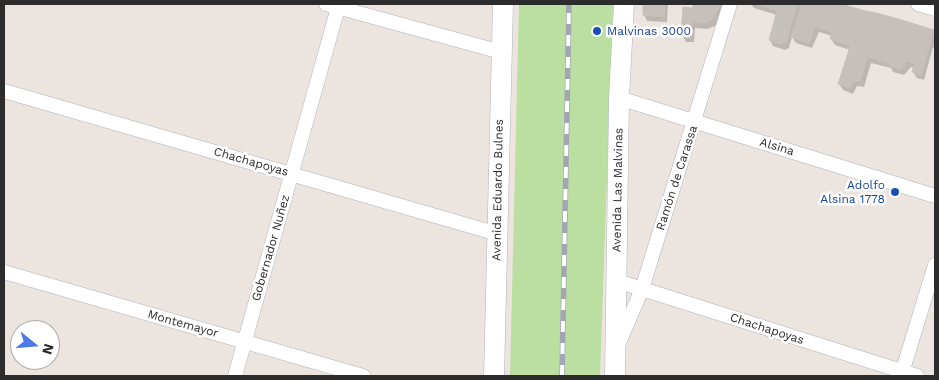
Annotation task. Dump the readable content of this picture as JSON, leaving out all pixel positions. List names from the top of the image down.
{
  "streets": {
    "main road": ["Avenida Eduardo Bulnes", "Avenida Las Malvinas"],
    "street": [
      "Alsina",
      "Chachapoyas",
      "Ramón de Carassa",
      "Gobernador Nuñez",
      "Montemayor"
    ]
  },
  "crossings": [
    ["Alsina", "Ramón de Carassa"],
    ["Alsina", "Avenida Las Malvinas"],
    ["Chachapoyas", "Ramón de Carassa"],
    ["Chachapoyas", "Avenida Eduardo Bulnes"],
    ["Chachapoyas", "Avenida Las Malvinas"],
    ["Chachapoyas", "Gobernador Nuñez"],
    ["Ramón de Carassa", "Avenida Las Malvinas"],
    ["Gobernador Nuñez", "Montemayor"]
  ],
  "places": ["Malvinas 3000", "Adolfo Alsina 1778"],
  "north": "right"
}
